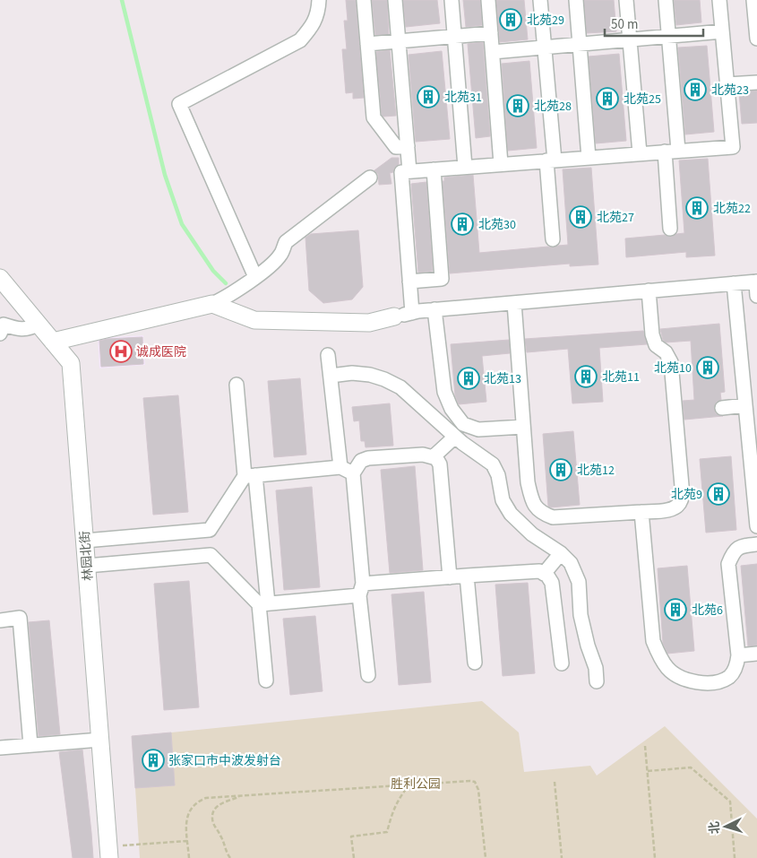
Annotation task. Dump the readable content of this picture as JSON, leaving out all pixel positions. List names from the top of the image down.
{
  "streets": {
    "street": ["林园北街"]
  },
  "parks": ["胜利公园"],
  "places": {
    "building": [
      "北苑29",
      "北苑23",
      "北苑31",
      "北苑25",
      "北苑28",
      "北苑22",
      "北苑27",
      "北苑30",
      "北苑10",
      "北苑11",
      "北苑13",
      "北苑12",
      "北苑9",
      "北苑6",
      "张家口市中波发射台"
    ],
    "hospital": ["诚成医院"]
  },
  "scale_bar": "50 m",
  "north": "left"
}
